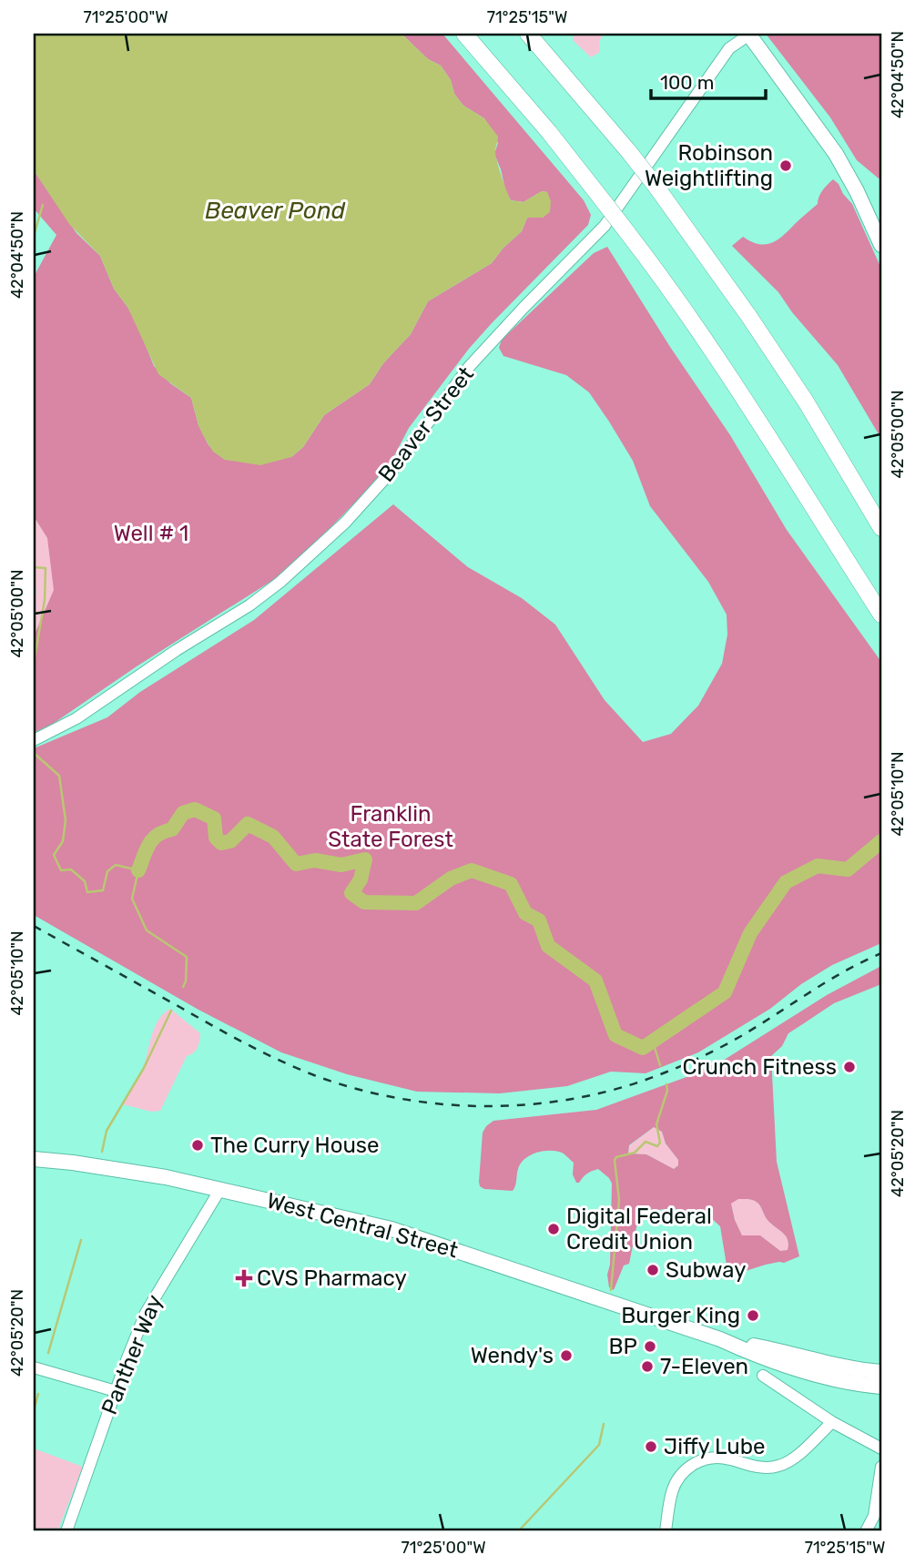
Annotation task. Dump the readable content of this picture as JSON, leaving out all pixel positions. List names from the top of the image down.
{
  "streets": {
    "main road": ["West Central Street"],
    "street": ["Beaver Street", "Panther Way"]
  },
  "crossings": [
    ["West Central Street", "Panther Way"]
  ],
  "water": ["Beaver Pond"],
  "parks": ["Well # 1", "Franklin State Forest"],
  "places": {
    "other": [
      "Robinson Weightlifting",
      "Crunch Fitness",
      "The Curry House",
      "Digital Federal Credit Union",
      "Subway",
      "Burger King",
      "BP",
      "Wendy's",
      "7-Eleven",
      "Jiffy Lube"
    ],
    "health": ["CVS Pharmacy"]
  },
  "scale_bar": "100 m",
  "coordinates": [
    "71°25'00\"W",
    "71°25'15\"W",
    "42°04'50\"N",
    "42°05'00\"N",
    "42°05'10\"N",
    "42°05'20\"N"
  ]
}
